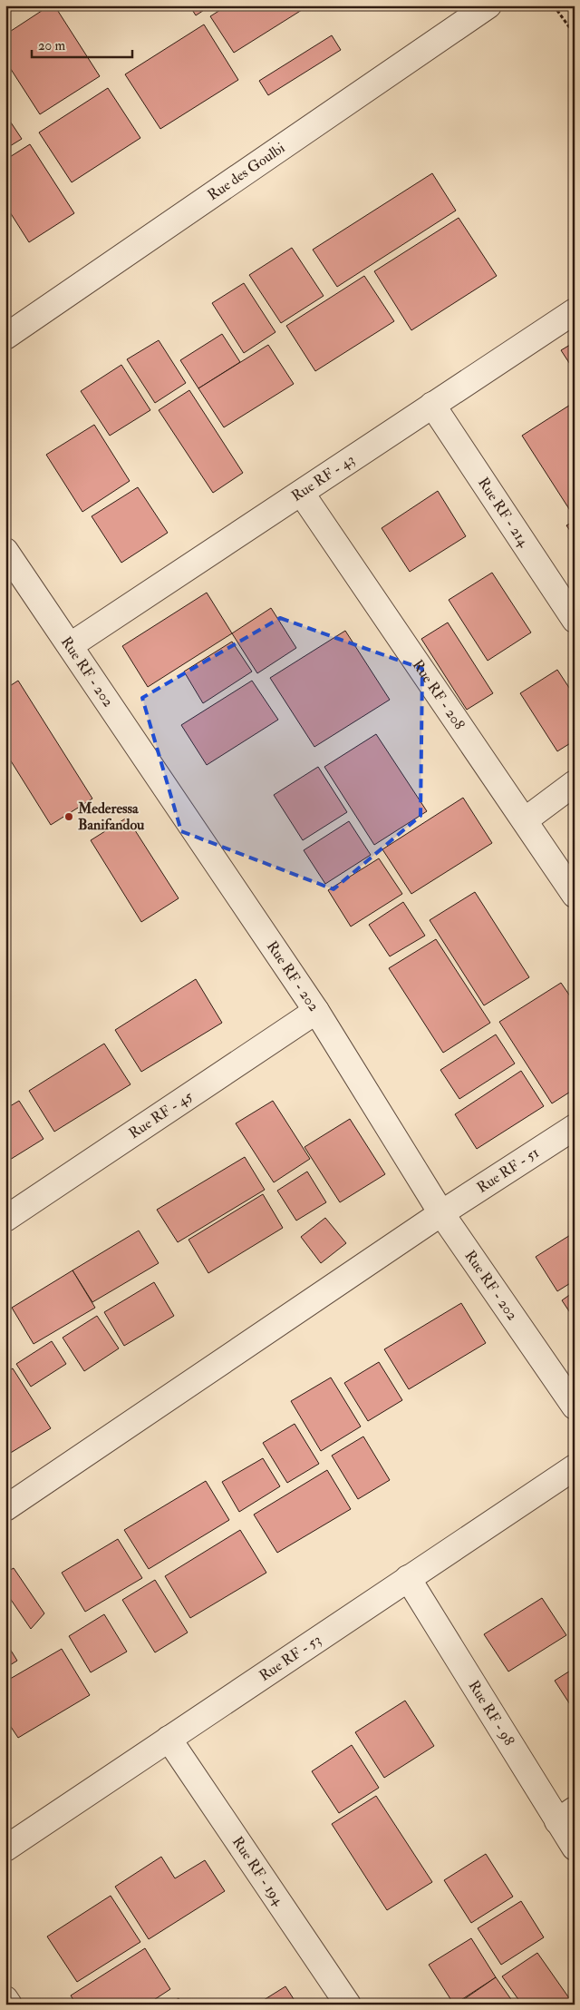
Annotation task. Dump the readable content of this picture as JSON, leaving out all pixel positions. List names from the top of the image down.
{
  "streets": {
    "street": [
      "Rue des Goulbi",
      "Rue RF - 43",
      "Rue RF - 214",
      "Rue RF - 202",
      "Rue RF - 208",
      "Rue RF - 45",
      "Rue RF - 51",
      "Rue RF - 53",
      "Rue RF - 98",
      "Rue RF - 194"
    ]
  },
  "crossings": [
    ["Rue RF - 43", "Rue RF - 214"],
    ["Rue RF - 43", "Rue RF - 202"],
    ["Rue RF - 43", "Rue RF - 208"],
    ["Rue RF - 202", "Rue RF - 45"],
    ["Rue RF - 202", "Rue RF - 51"],
    ["Rue RF - 53", "Rue RF - 98"],
    ["Rue RF - 53", "Rue RF - 194"]
  ],
  "places": ["Mederessa Banifandou"],
  "scale_bar": "20 m"
}
